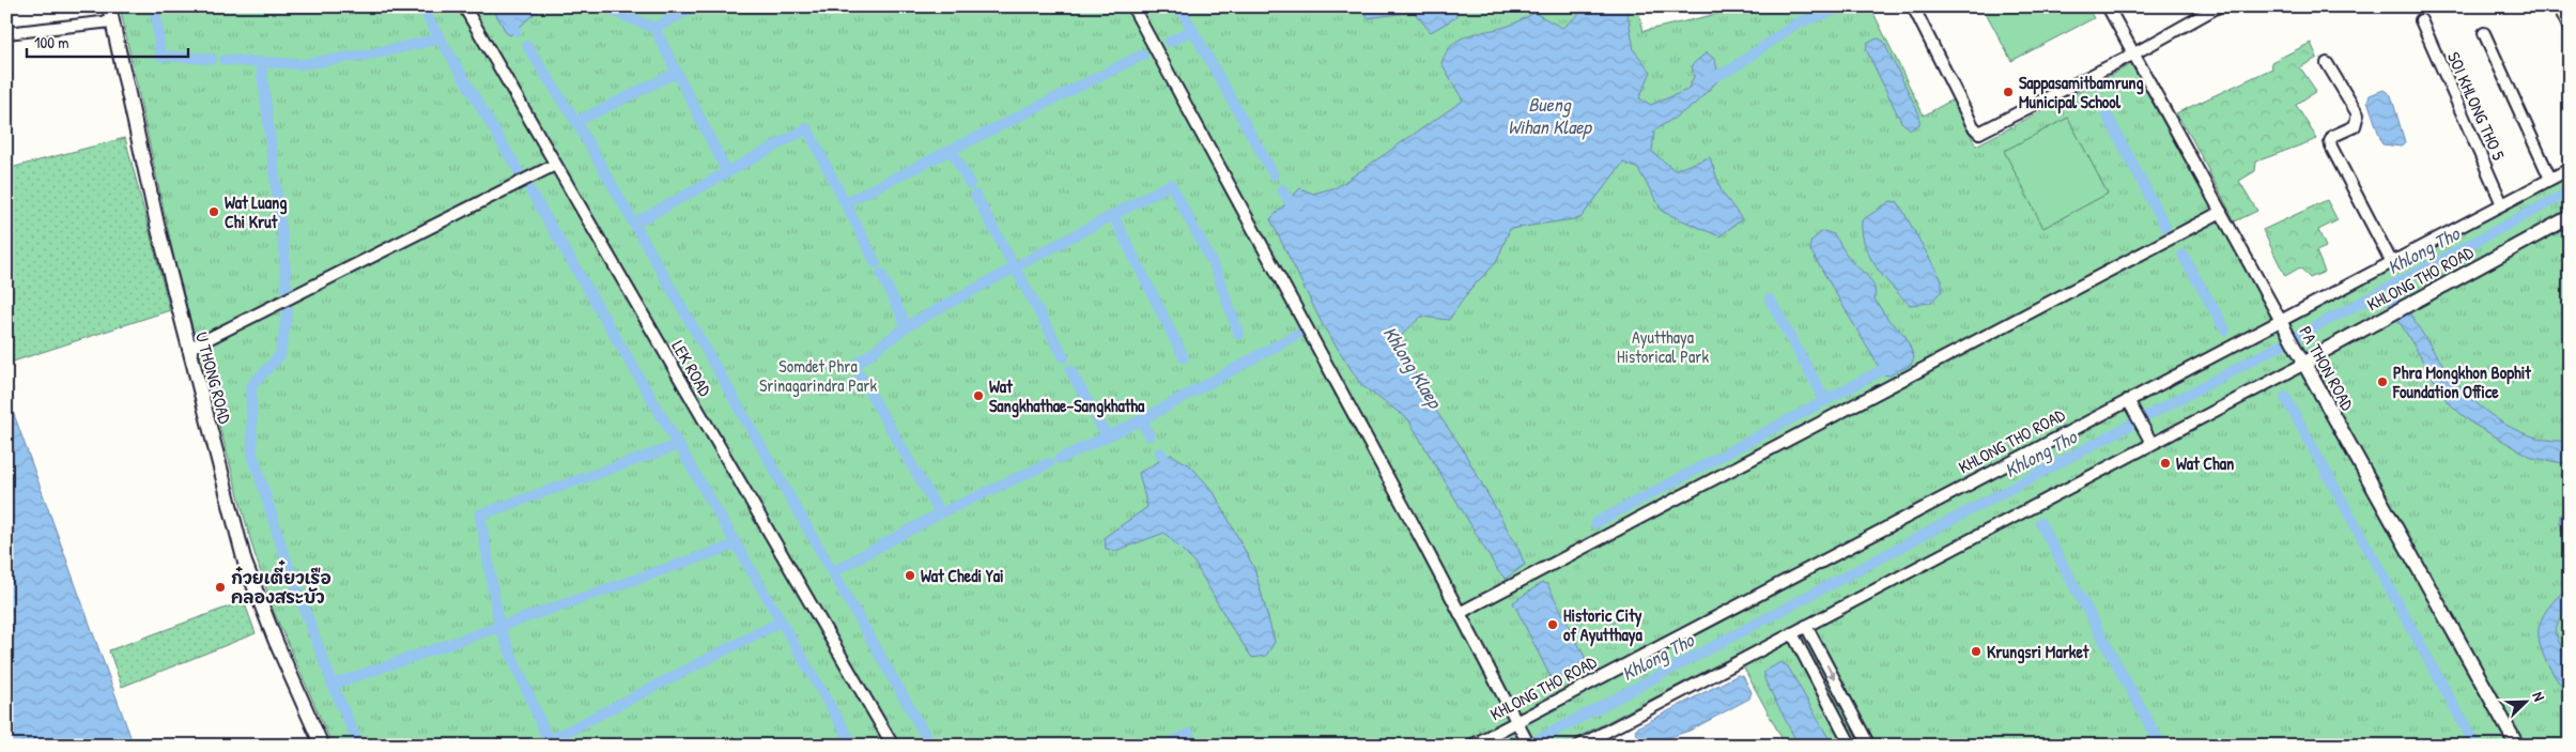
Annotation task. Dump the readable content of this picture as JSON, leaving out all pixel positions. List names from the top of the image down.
{
  "streets": {
    "main road": ["KHLONG THO ROAD", "PA THON ROAD", "U THONG ROAD"],
    "street": ["SOI KHLONG THO 5", "LEK ROAD"]
  },
  "crossings": [
    ["SOI KHLONG THO 5", "KHLONG THO ROAD"],
    ["KHLONG THO ROAD", "PA THON ROAD"]
  ],
  "water": ["Bueng Wihan Klaep", "Khlong Tho", "Khlong Klaep"],
  "parks": ["Ayutthaya Historical Park", "Somdet Phra Srinagarindra Park"],
  "places": [
    "Sappasamitbamrung Municipal School",
    "Wat Luang Chi Krut",
    "Phra Mongkhon Bophit Foundation Office",
    "Wat Sangkhathae–Sangkhatha",
    "Wat Chan",
    "Wat Chedi Yai",
    "ก๋วยเตี๋ยวเรือ คลองสระบัว",
    "Historic City of Ayutthaya",
    "Krungsri Market"
  ],
  "scale_bar": "100 m",
  "north": "top right"
}
